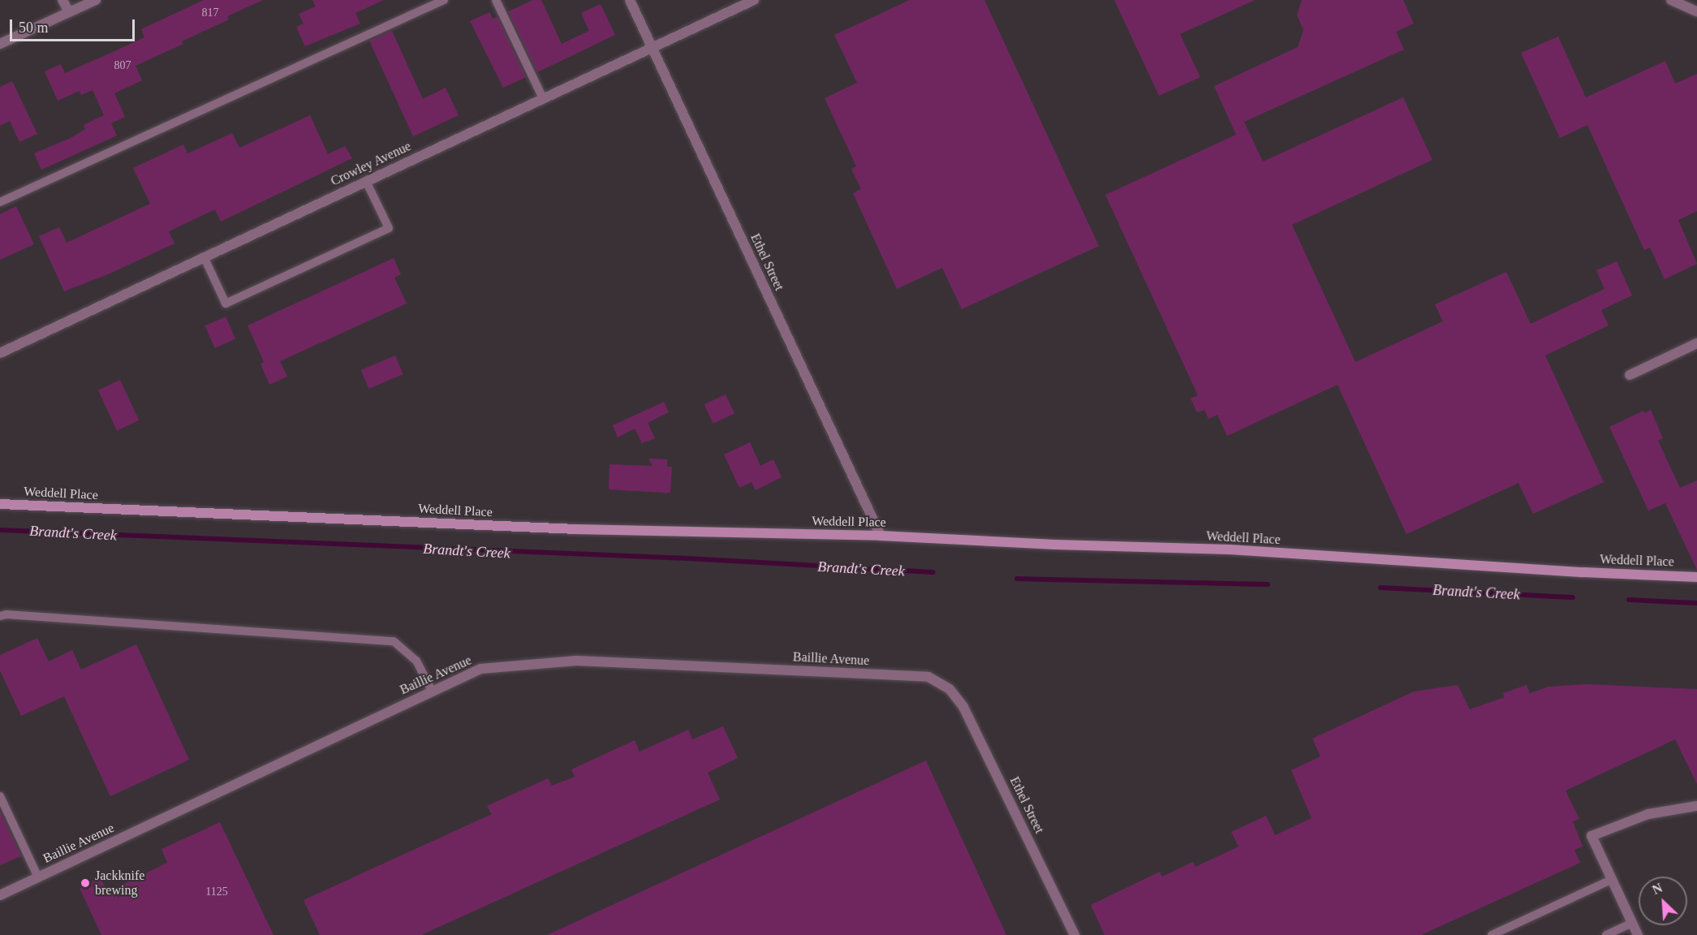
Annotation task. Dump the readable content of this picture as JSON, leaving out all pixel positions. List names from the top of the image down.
{
  "streets": {
    "street": [
      "Crowley Avenue",
      "Ethel Street",
      "Weddell Place",
      "Baillie Avenue"
    ]
  },
  "crossings": [
    ["Crowley Avenue", "Ethel Street"],
    ["Ethel Street", "Weddell Place"],
    ["Ethel Street", "Baillie Avenue"]
  ],
  "water": ["Brandt's Creek"],
  "places": ["Jackknife brewing"],
  "house_numbers": ["817", "807", "1125"],
  "scale_bar": "50 m",
  "north": "top left"
}
